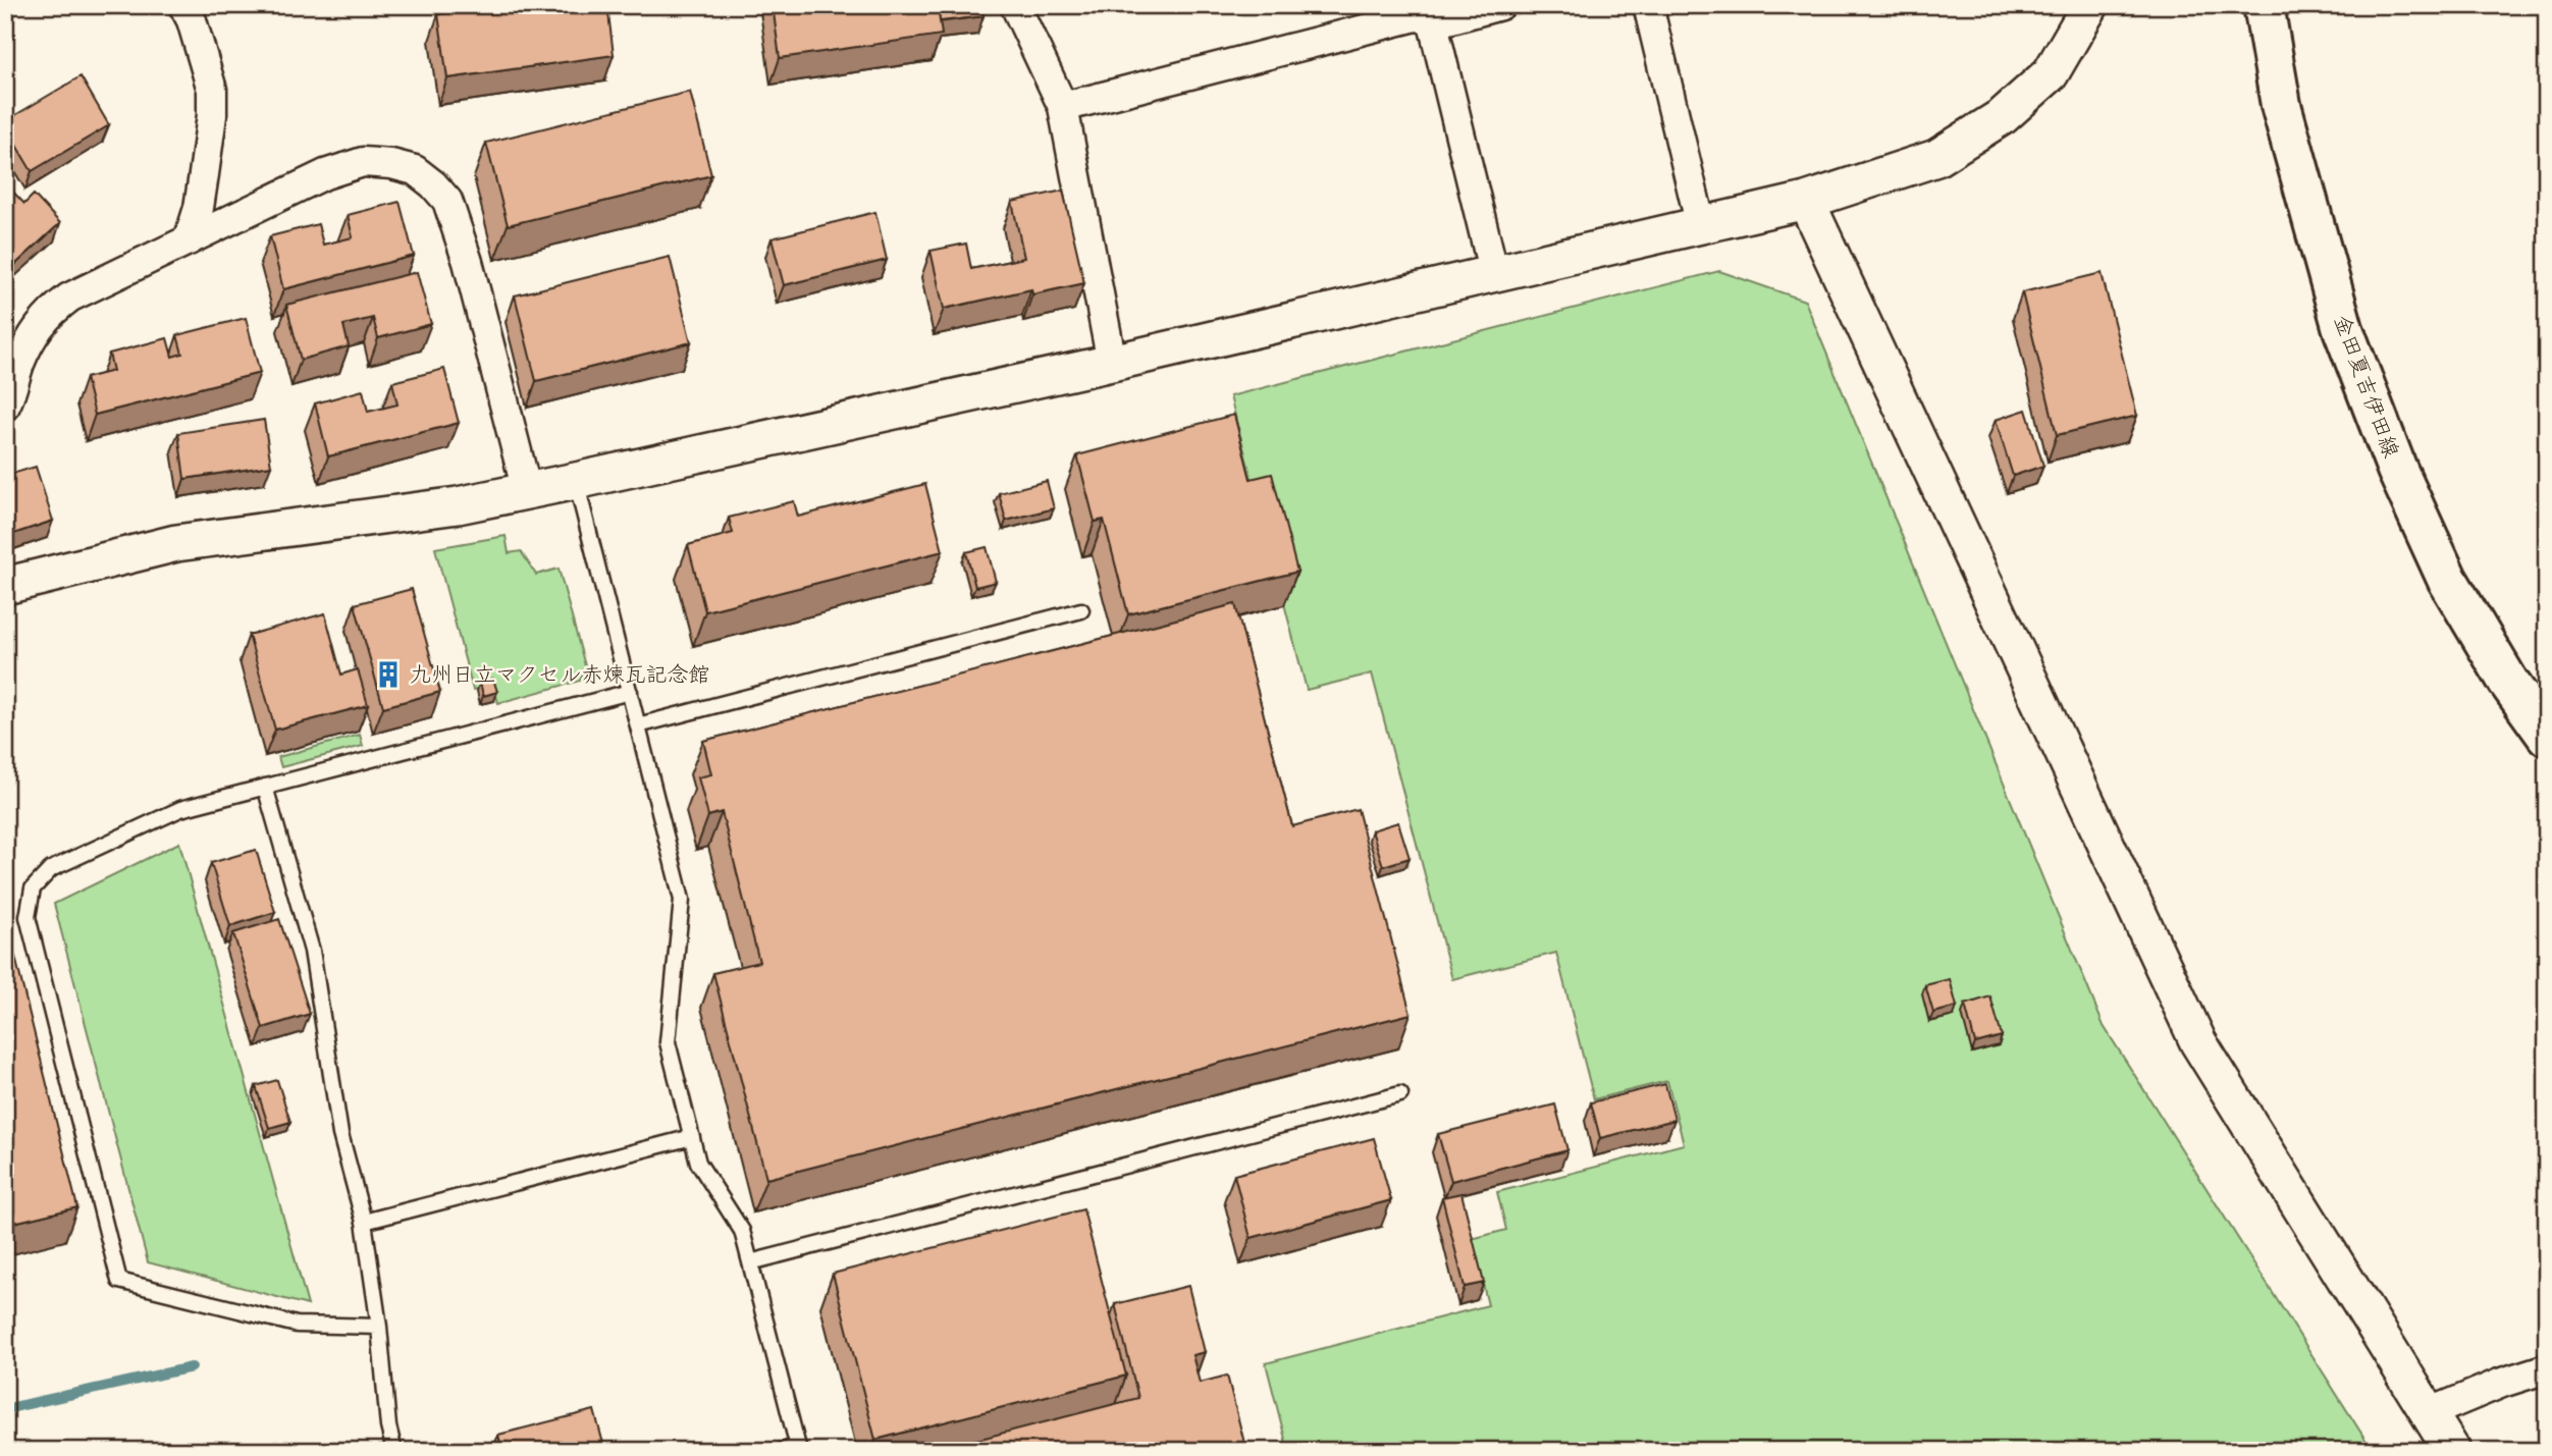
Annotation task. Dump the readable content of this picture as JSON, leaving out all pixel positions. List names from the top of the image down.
{
  "streets": {
    "main road": ["金田夏吉伊田線"]
  },
  "places": {
    "building": ["九州日立マクセル赤煉瓦記念館"]
  }
}
